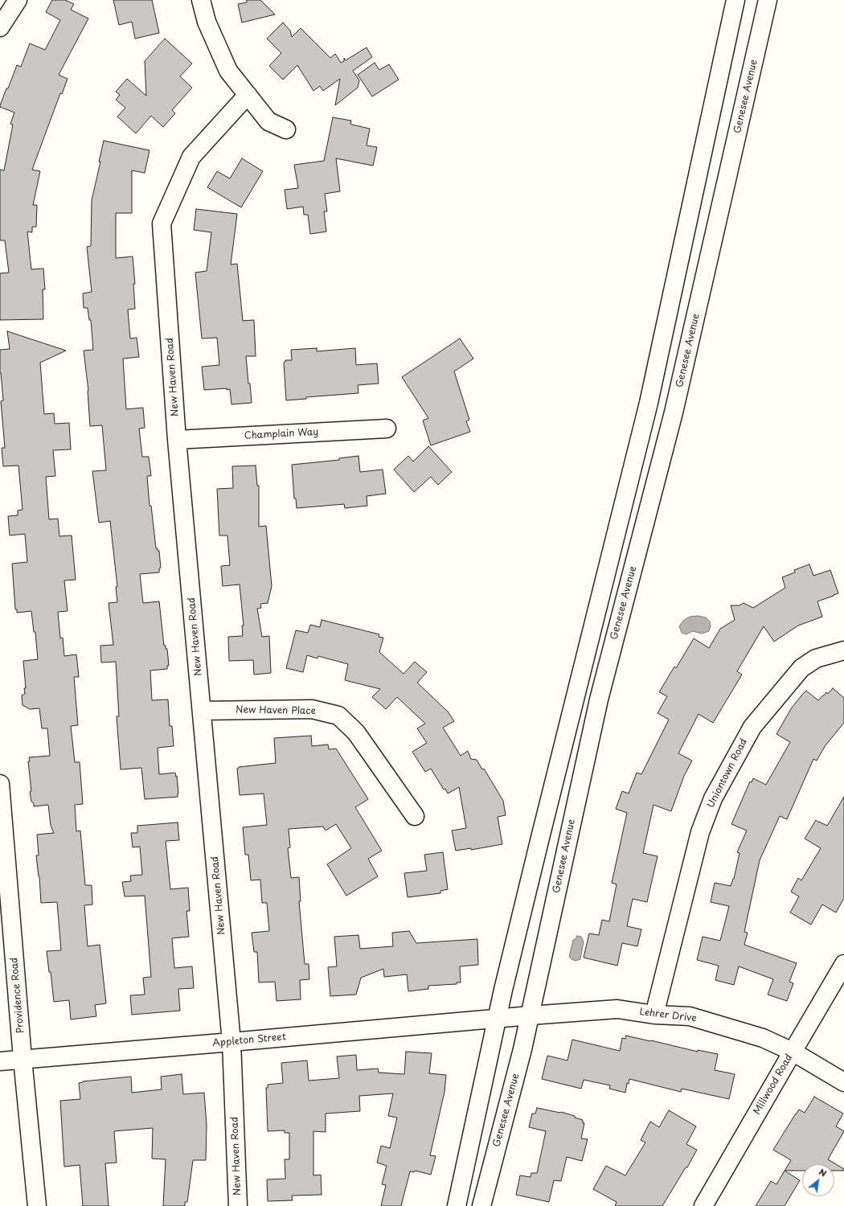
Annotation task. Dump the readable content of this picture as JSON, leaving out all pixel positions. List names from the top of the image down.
{
  "streets": {
    "street": [
      "Genesee Avenue",
      "New Haven Road",
      "Champlain Way",
      "New Haven Place",
      "Uniontown Road",
      "Providence Road",
      "Lehrer Drive",
      "Appleton Street",
      "Millwood Road"
    ]
  },
  "crossings": [
    ["Genesee Avenue", "Lehrer Drive"],
    ["New Haven Road", "Champlain Way"],
    ["New Haven Road", "New Haven Place"],
    ["New Haven Road", "Appleton Street"],
    ["Uniontown Road", "Lehrer Drive"],
    ["Providence Road", "Appleton Street"],
    ["Lehrer Drive", "Appleton Street"],
    ["Lehrer Drive", "Millwood Road"]
  ],
  "north": "top right"
}
